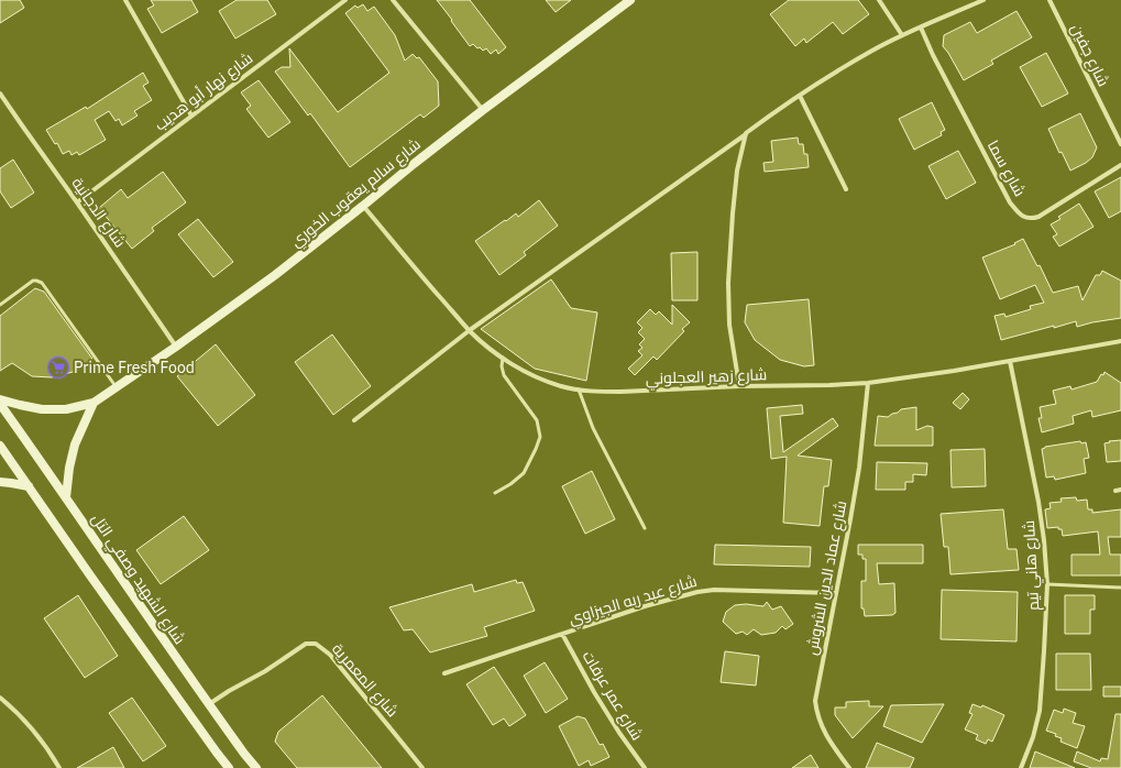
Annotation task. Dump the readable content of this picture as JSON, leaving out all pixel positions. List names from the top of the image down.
{
  "streets": {
    "street": [
      "شارع جفين",
      "شارع نهار أبو هديب",
      "شارع سما",
      "شارع سالم يعقوب الخوري",
      "شارع الدجانية",
      "شارع زهير العجلوني",
      "شارع هاني تيم",
      "شارع عماد الدين الشروش",
      "شارع الشهيد وصفي التل",
      "شارع عبد ربه الجيزاوي",
      "شارع المعمرية",
      "شارع عمر عرفات"
    ]
  },
  "crossings": [
    ["شارع نهار أبو هديب", "شارع الدجانية"],
    ["شارع سالم يعقوب الخوري", "شارع الدجانية"],
    ["شارع سالم يعقوب الخوري", "شارع زهير العجلوني"],
    ["شارع زهير العجلوني", "شارع هاني تيم"],
    ["شارع زهير العجلوني", "شارع عماد الدين الشروش"],
    ["شارع عماد الدين الشروش", "شارع عبد ربه الجيزاوي"],
    ["شارع الشهيد وصفي التل", "شارع المعمرية"],
    ["شارع عبد ربه الجيزاوي", "شارع عمر عرفات"]
  ],
  "places": {
    "supermarket": ["Prime Fresh Food"]
  }
}
